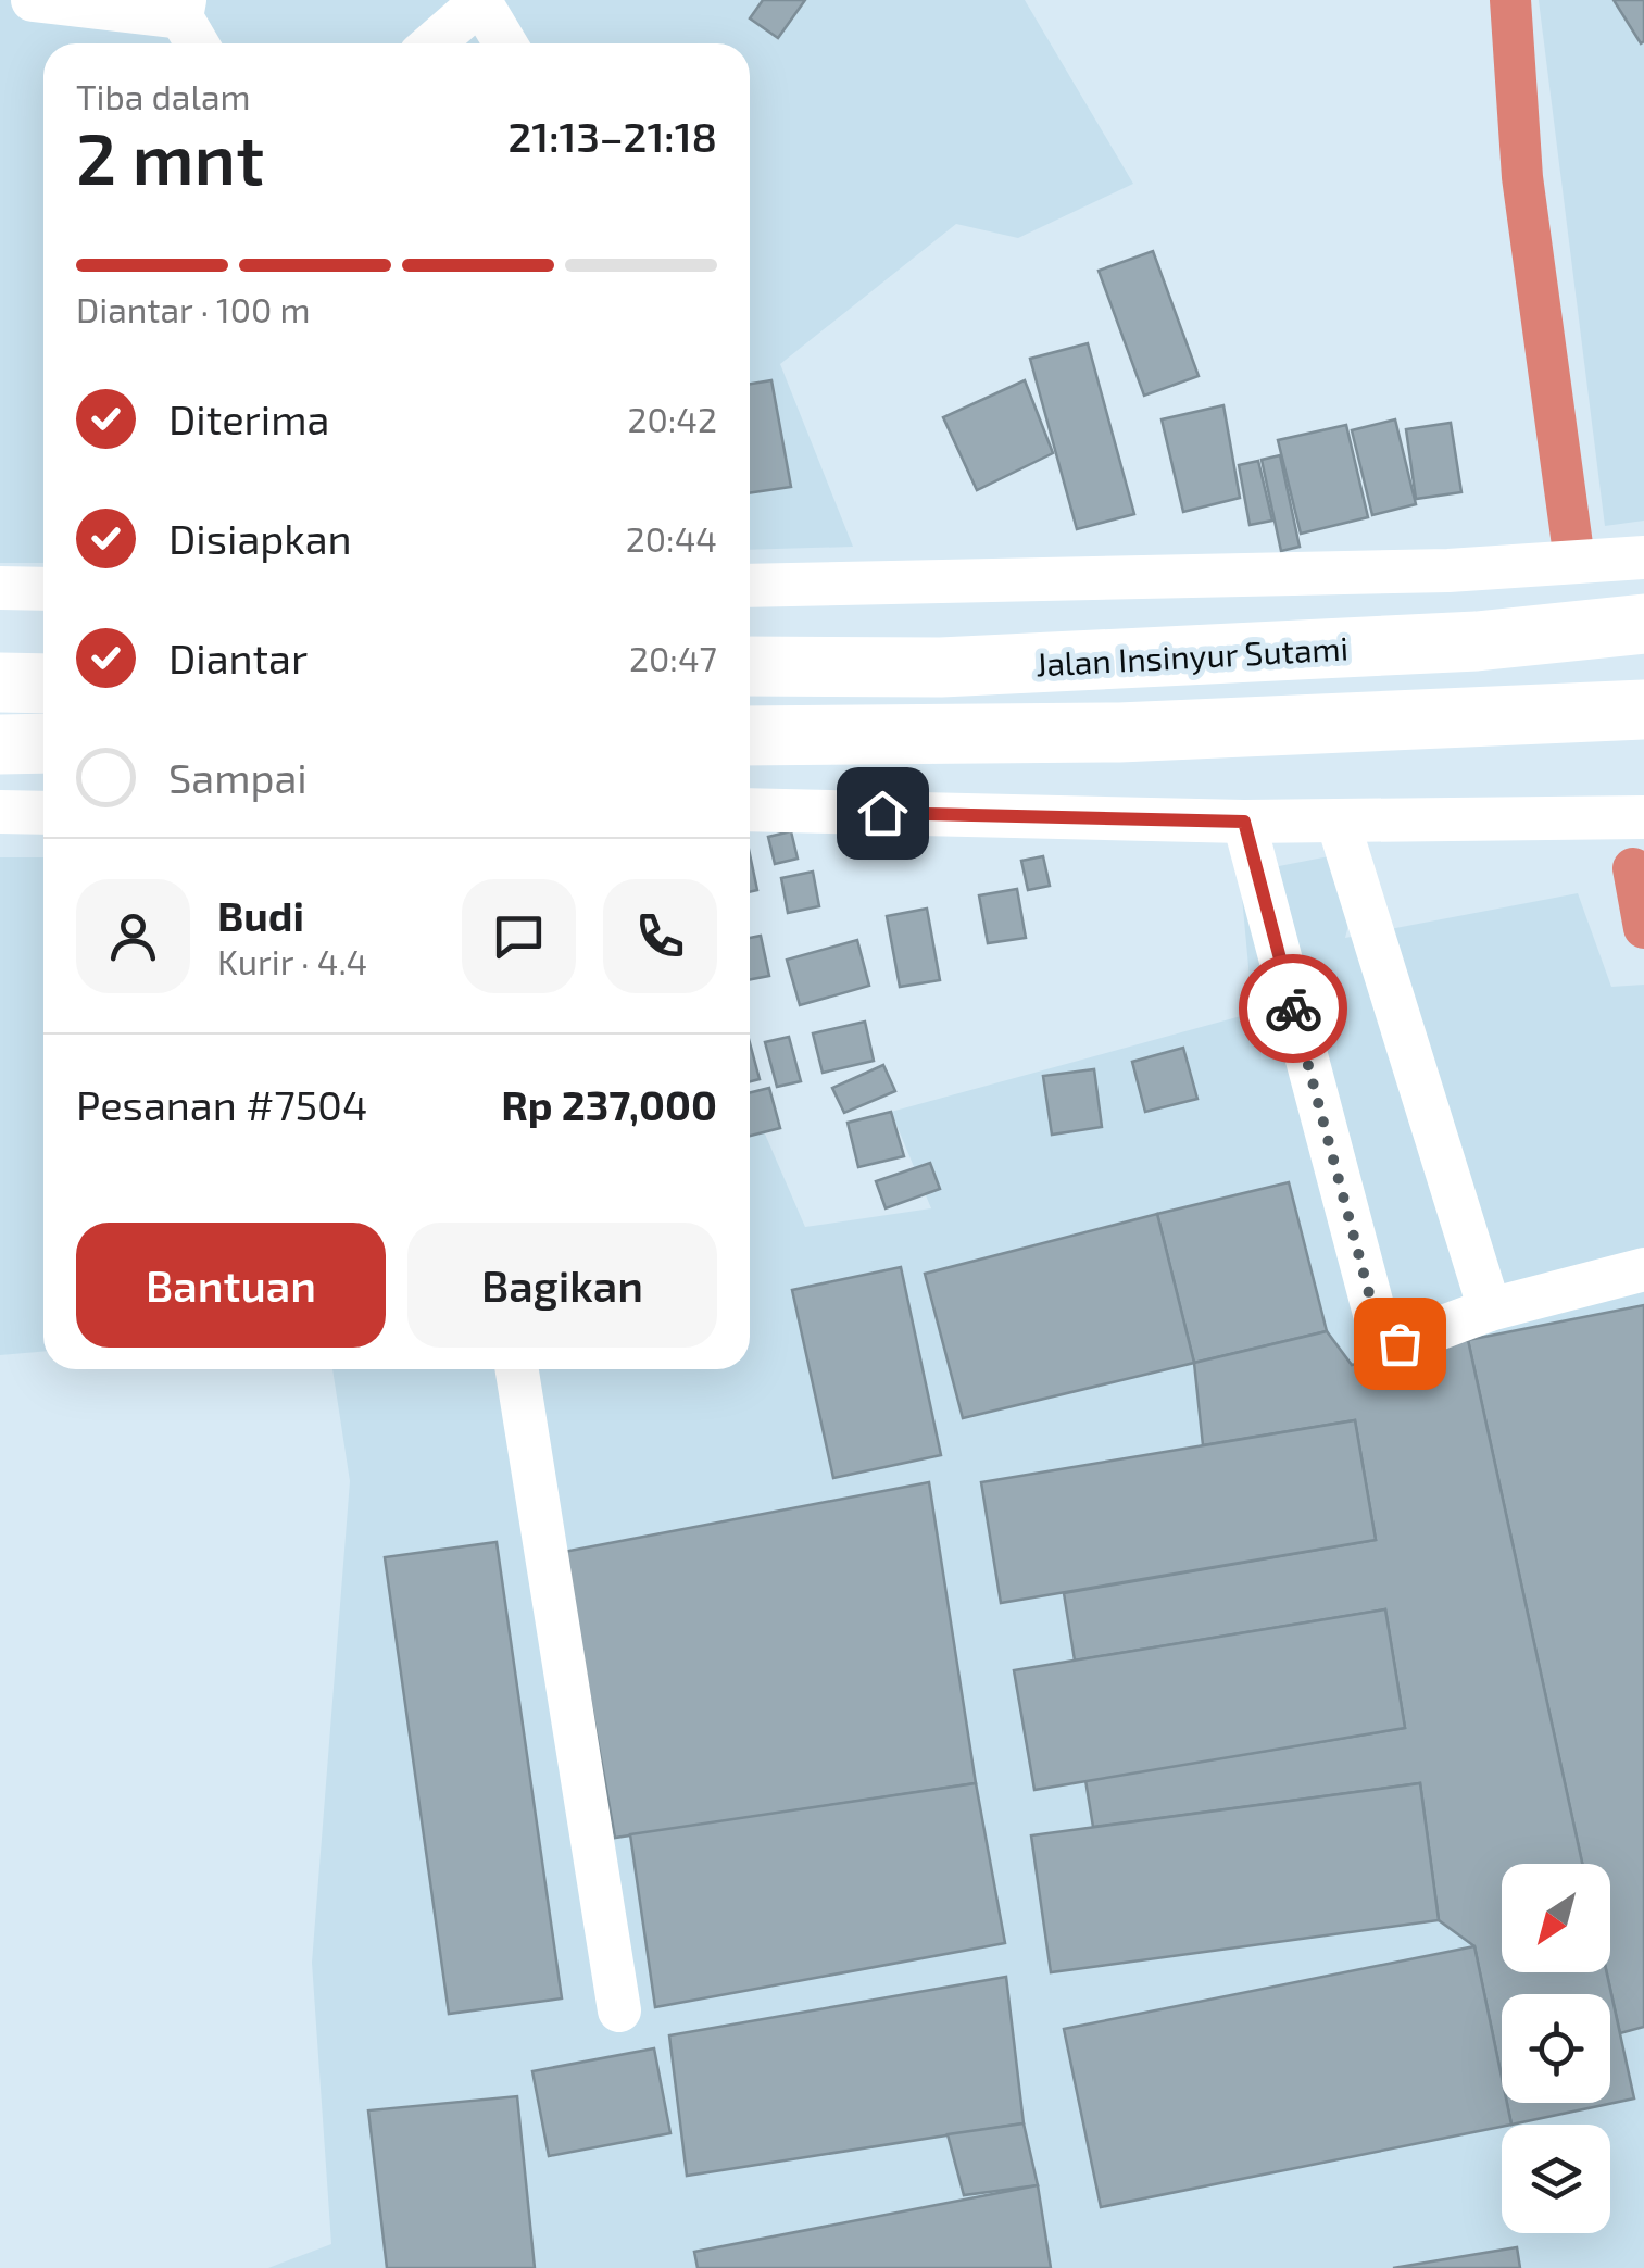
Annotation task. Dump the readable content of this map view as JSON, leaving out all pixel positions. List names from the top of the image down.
{
  "streets": {
    "highway": ["Jalan Insinyur Sutami"]
  },
  "north": "bottom left",
  "page": {
    "heading": ["2 mnt", "Tiba dalam", "21:13–21:18"],
    "panel": [
      "Budi",
      "Kurir · 4.4",
      "Pesanan #7504",
      "Rp 237,000"
    ],
    "bar": "Diantar · 100 m",
    "list": [
      ["Diterima", "20:42"],
      ["Disiapkan", "20:44"],
      ["Diantar", "20:47"],
      "Sampai"
    ],
    "buttons": ["Bantuan", "Bagikan"]
  }
}
